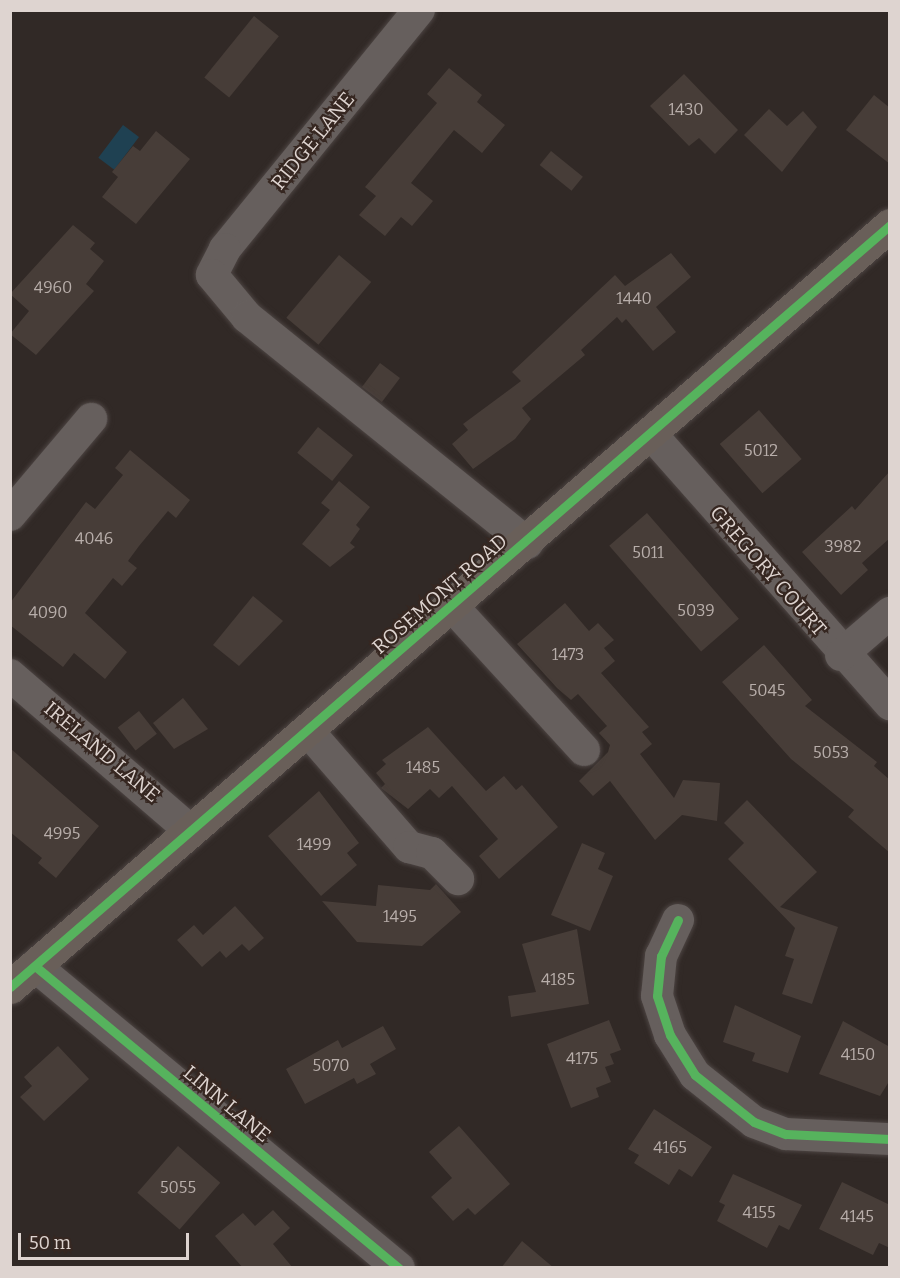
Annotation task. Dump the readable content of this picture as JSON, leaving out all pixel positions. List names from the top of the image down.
{
  "streets": {
    "main road": ["ROSEMONT ROAD"],
    "street": [
      "RIDGE LANE",
      "GREGORY COURT",
      "IRELAND LANE",
      "LINN LANE"
    ]
  },
  "crossings": [
    ["RIDGE LANE", "ROSEMONT ROAD"],
    ["GREGORY COURT", "ROSEMONT ROAD"],
    ["ROSEMONT ROAD", "IRELAND LANE"],
    ["ROSEMONT ROAD", "LINN LANE"]
  ],
  "house_numbers": [
    "1430",
    "4960",
    "1440",
    "5012",
    "4046",
    "3982",
    "5011",
    "5039",
    "4090",
    "1473",
    "5045",
    "5053",
    "1485",
    "4995",
    "1499",
    "1495",
    "4185",
    "4150",
    "4175",
    "5070",
    "4165",
    "5055",
    "4155",
    "4145"
  ],
  "scale_bar": "50 m"
}
